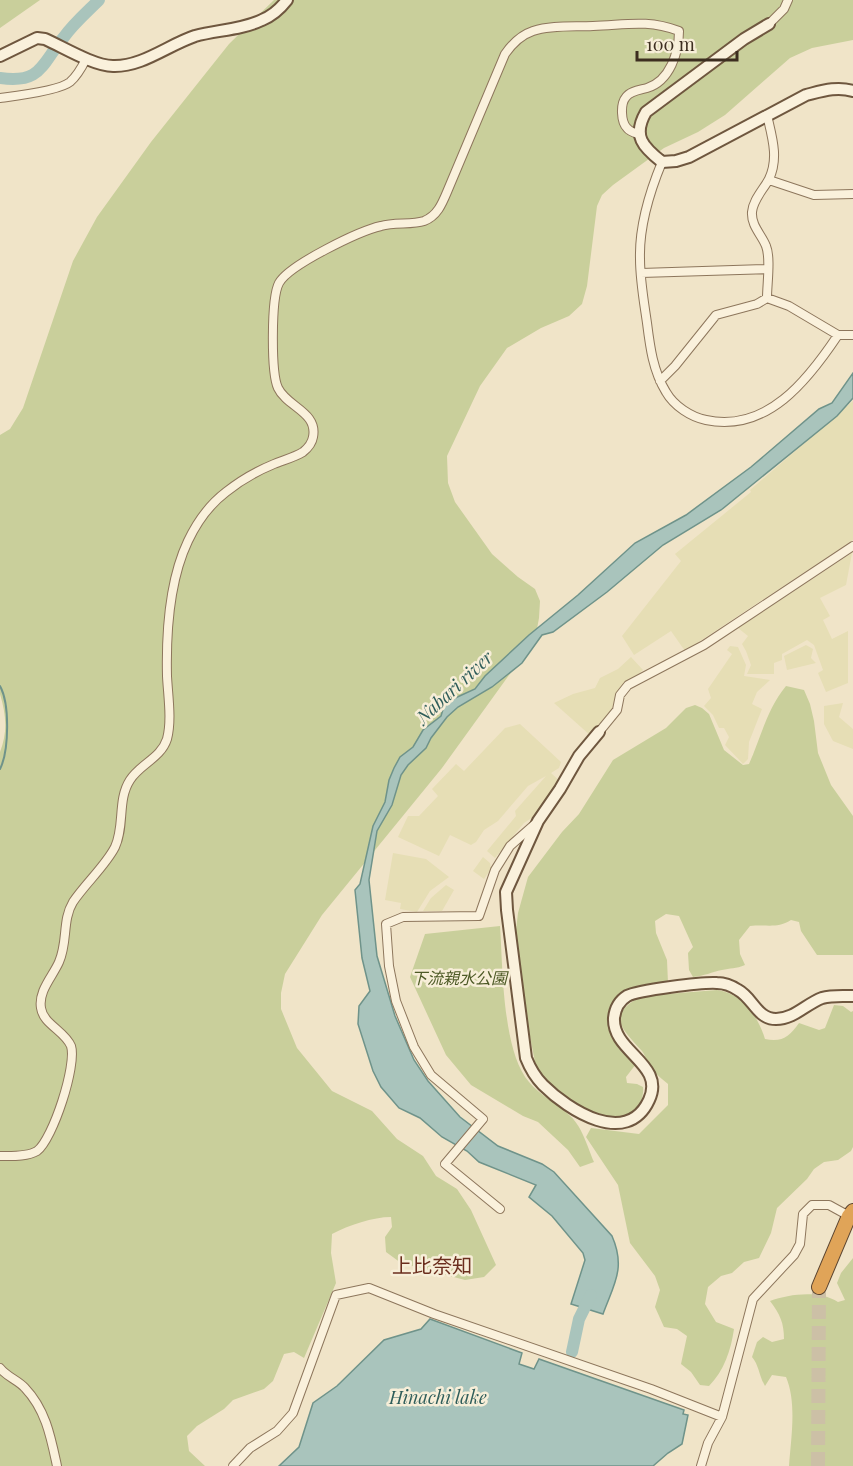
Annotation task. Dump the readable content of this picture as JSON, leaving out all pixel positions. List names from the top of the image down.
{
  "districts": ["上比奈知"],
  "water": ["Nabari river", "Hinachi lake"],
  "parks": ["下流親水公園"],
  "scale_bar": "100 m"
}
